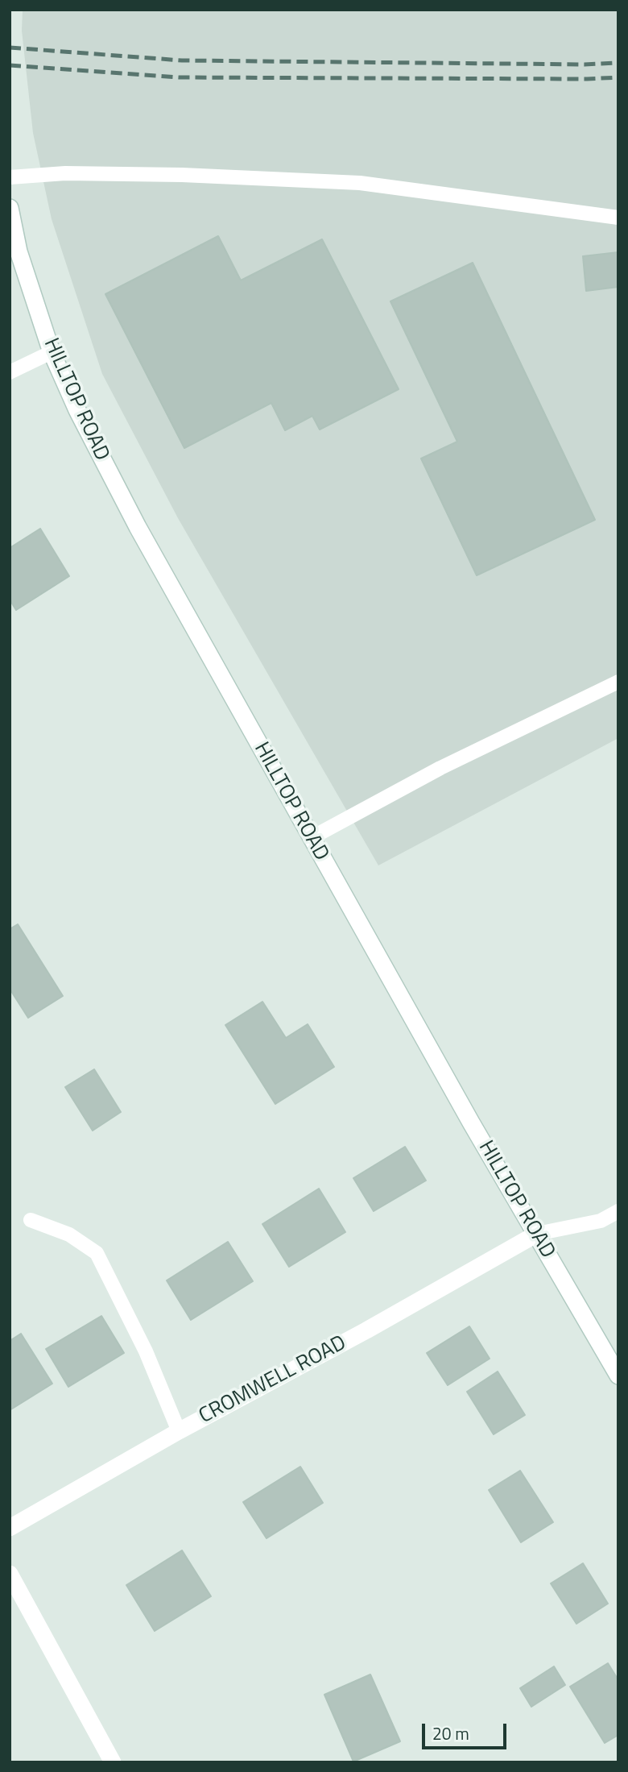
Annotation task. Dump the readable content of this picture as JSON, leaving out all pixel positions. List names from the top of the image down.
{
  "streets": {
    "main road": ["HILLTOP ROAD", "CROMWELL ROAD"]
  },
  "crossings": [
    ["HILLTOP ROAD", "CROMWELL ROAD"]
  ],
  "scale_bar": "20 m"
}
